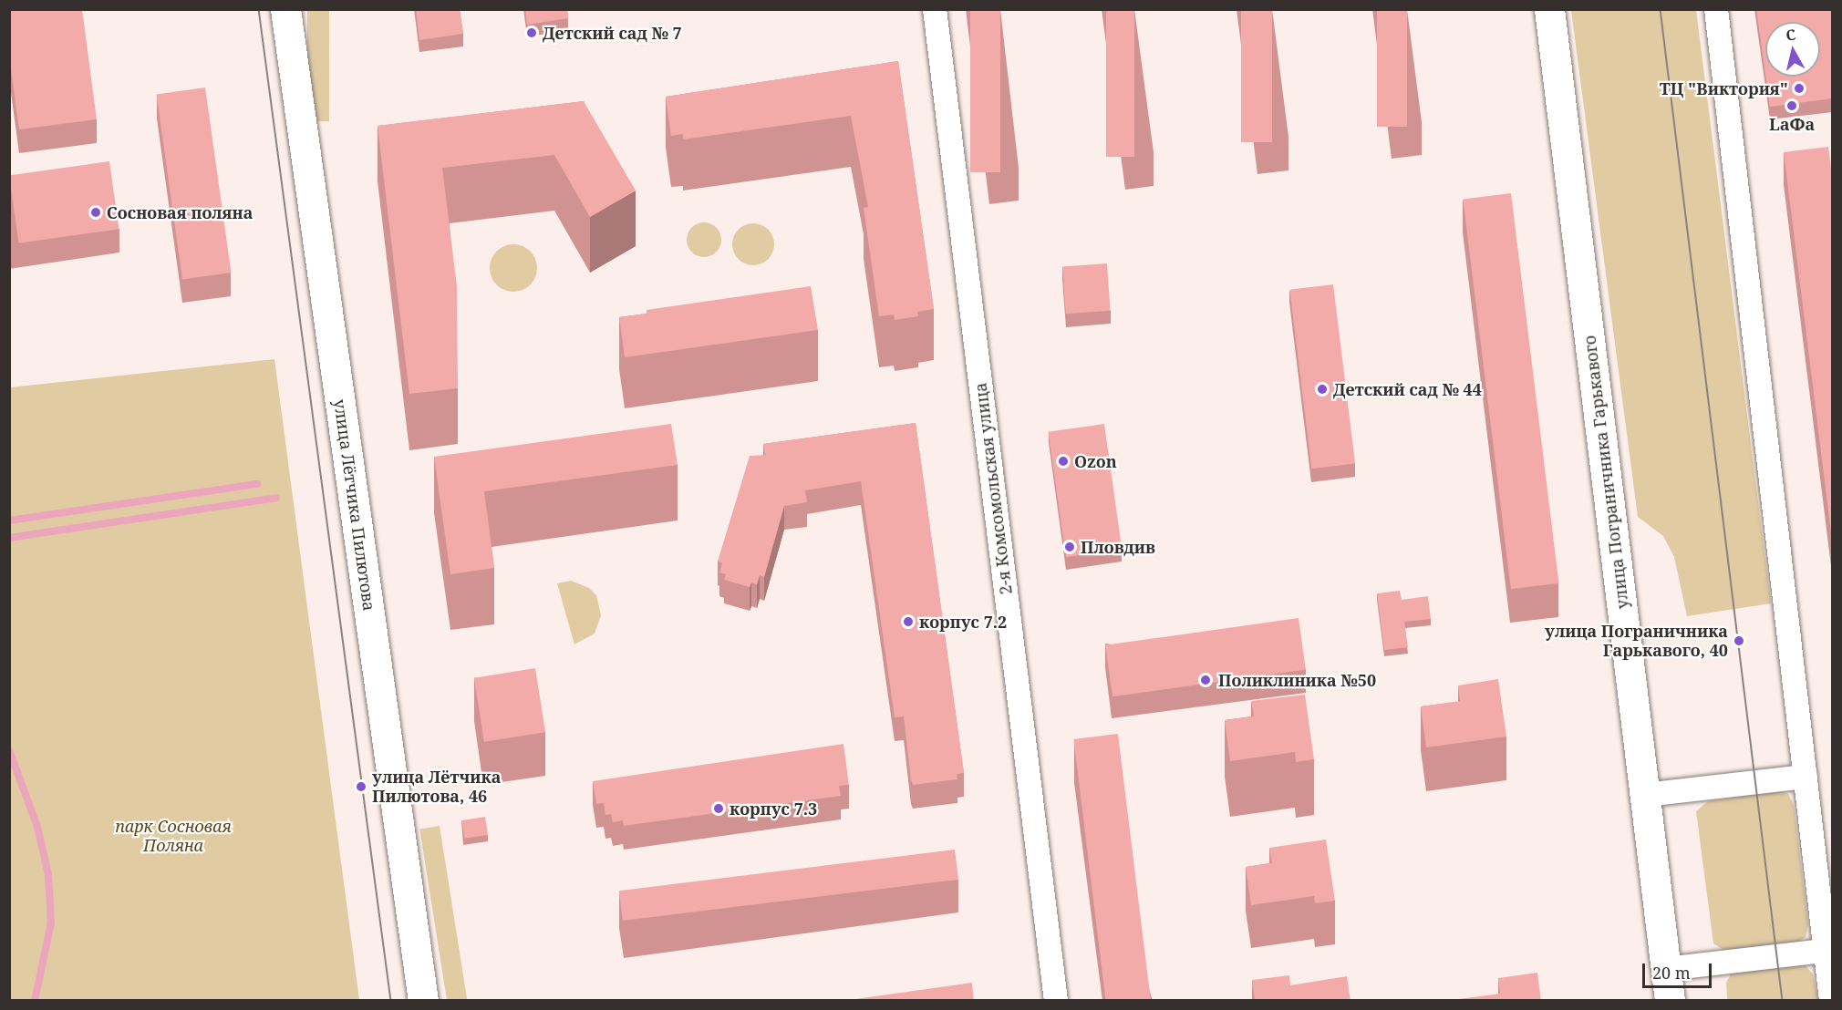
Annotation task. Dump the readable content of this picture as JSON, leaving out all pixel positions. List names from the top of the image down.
{
  "streets": {
    "street": ["улица Пограничника Гарькавого", "2-я Комсомольская улица", "улица Лётчика Пилютова"]
  },
  "parks": ["парк Сосновая Поляна"],
  "places": [
    "Детский сад № 7",
    "ТЦ \"Виктория\"",
    "LaФа",
    "Сосновая поляна",
    "Детский сад № 44",
    "Ozon",
    "Пловдив",
    "корпус 7.2",
    "улица Пограничника Гарькавого, 40",
    "Поликлиника №50",
    "улица Лётчика Пилютова, 46",
    "корпус 7.3"
  ],
  "scale_bar": "20 m",
  "north": "top"
}
